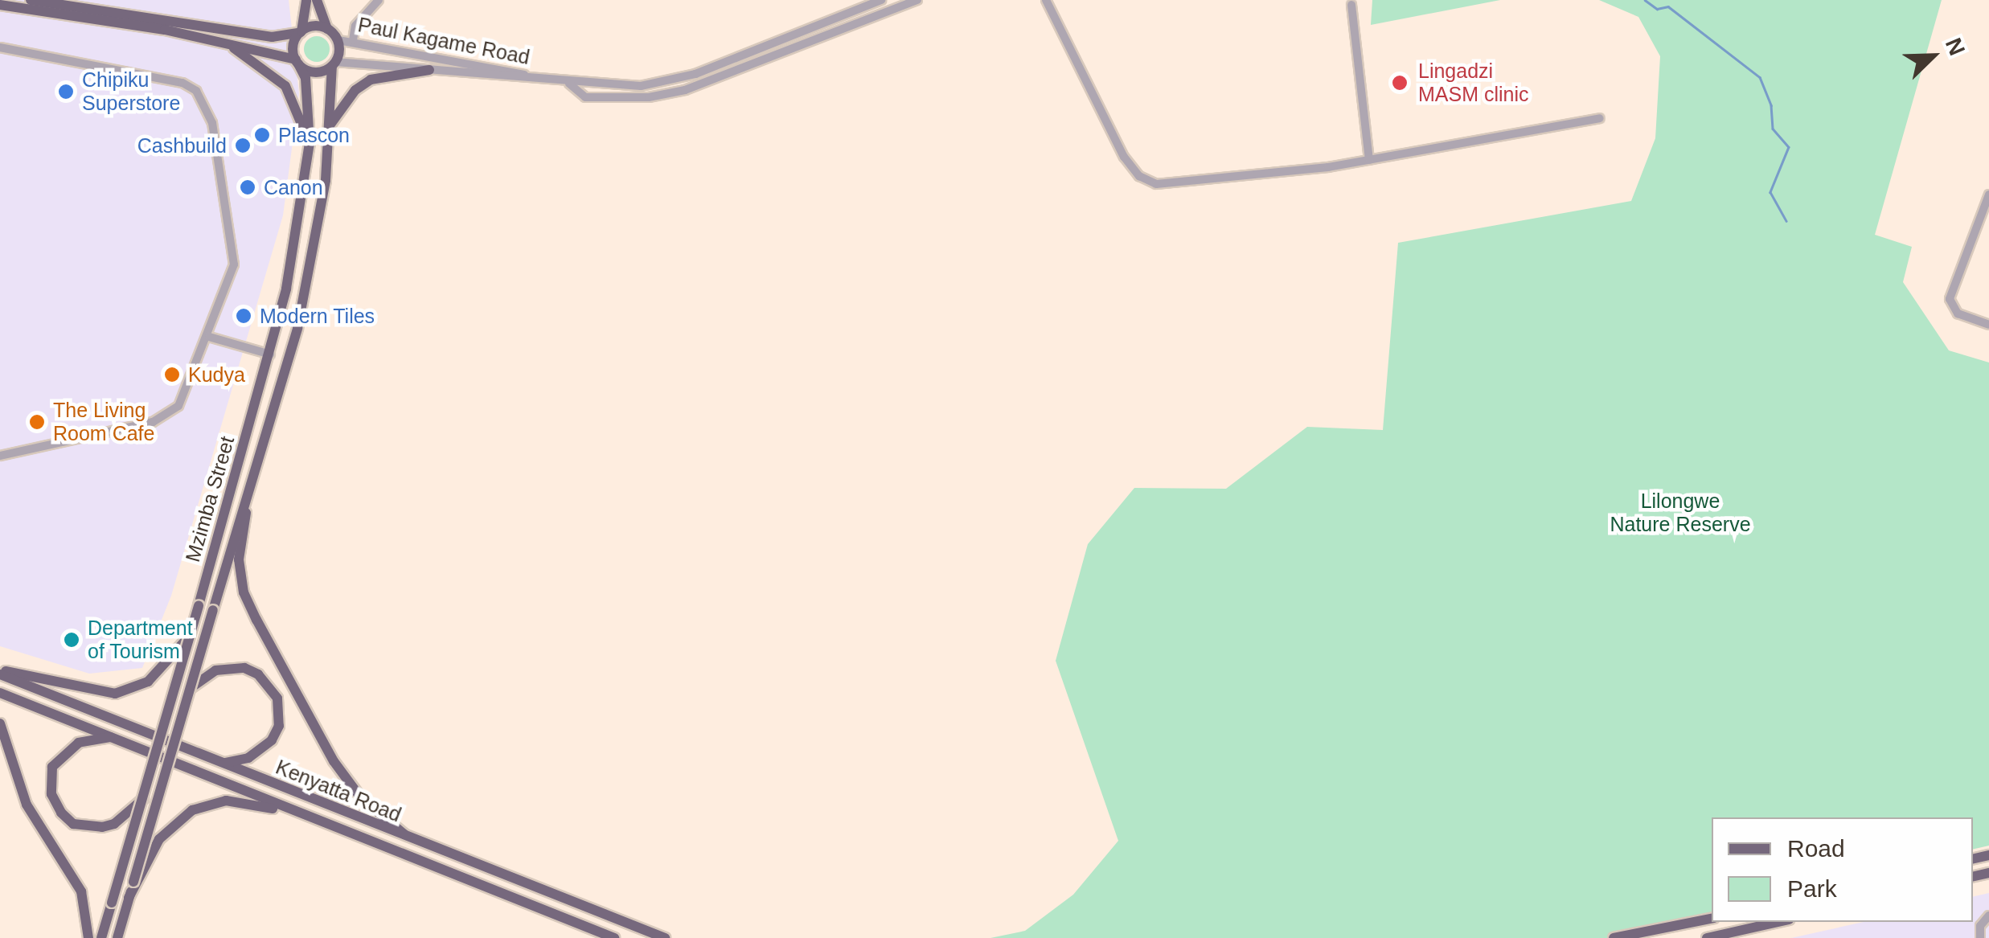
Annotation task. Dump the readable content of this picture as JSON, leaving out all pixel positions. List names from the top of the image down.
{
  "streets": {
    "main road": ["Mzimba Street", "Kenyatta Road"],
    "street": ["Paul Kagame Road"]
  },
  "crossings": [
    ["Paul Kagame Road", "Mzimba Street"]
  ],
  "parks": ["Lilongwe Nature Reserve"],
  "places": [
    "Lingadzi MASM clinic",
    "Chipiku Superstore",
    "Plascon",
    "Cashbuild",
    "Canon",
    "Modern Tiles",
    "Kudya",
    "The Living Room Cafe",
    "Department of Tourism"
  ],
  "legend": ["Road", "Park"],
  "north": "top right"
}
